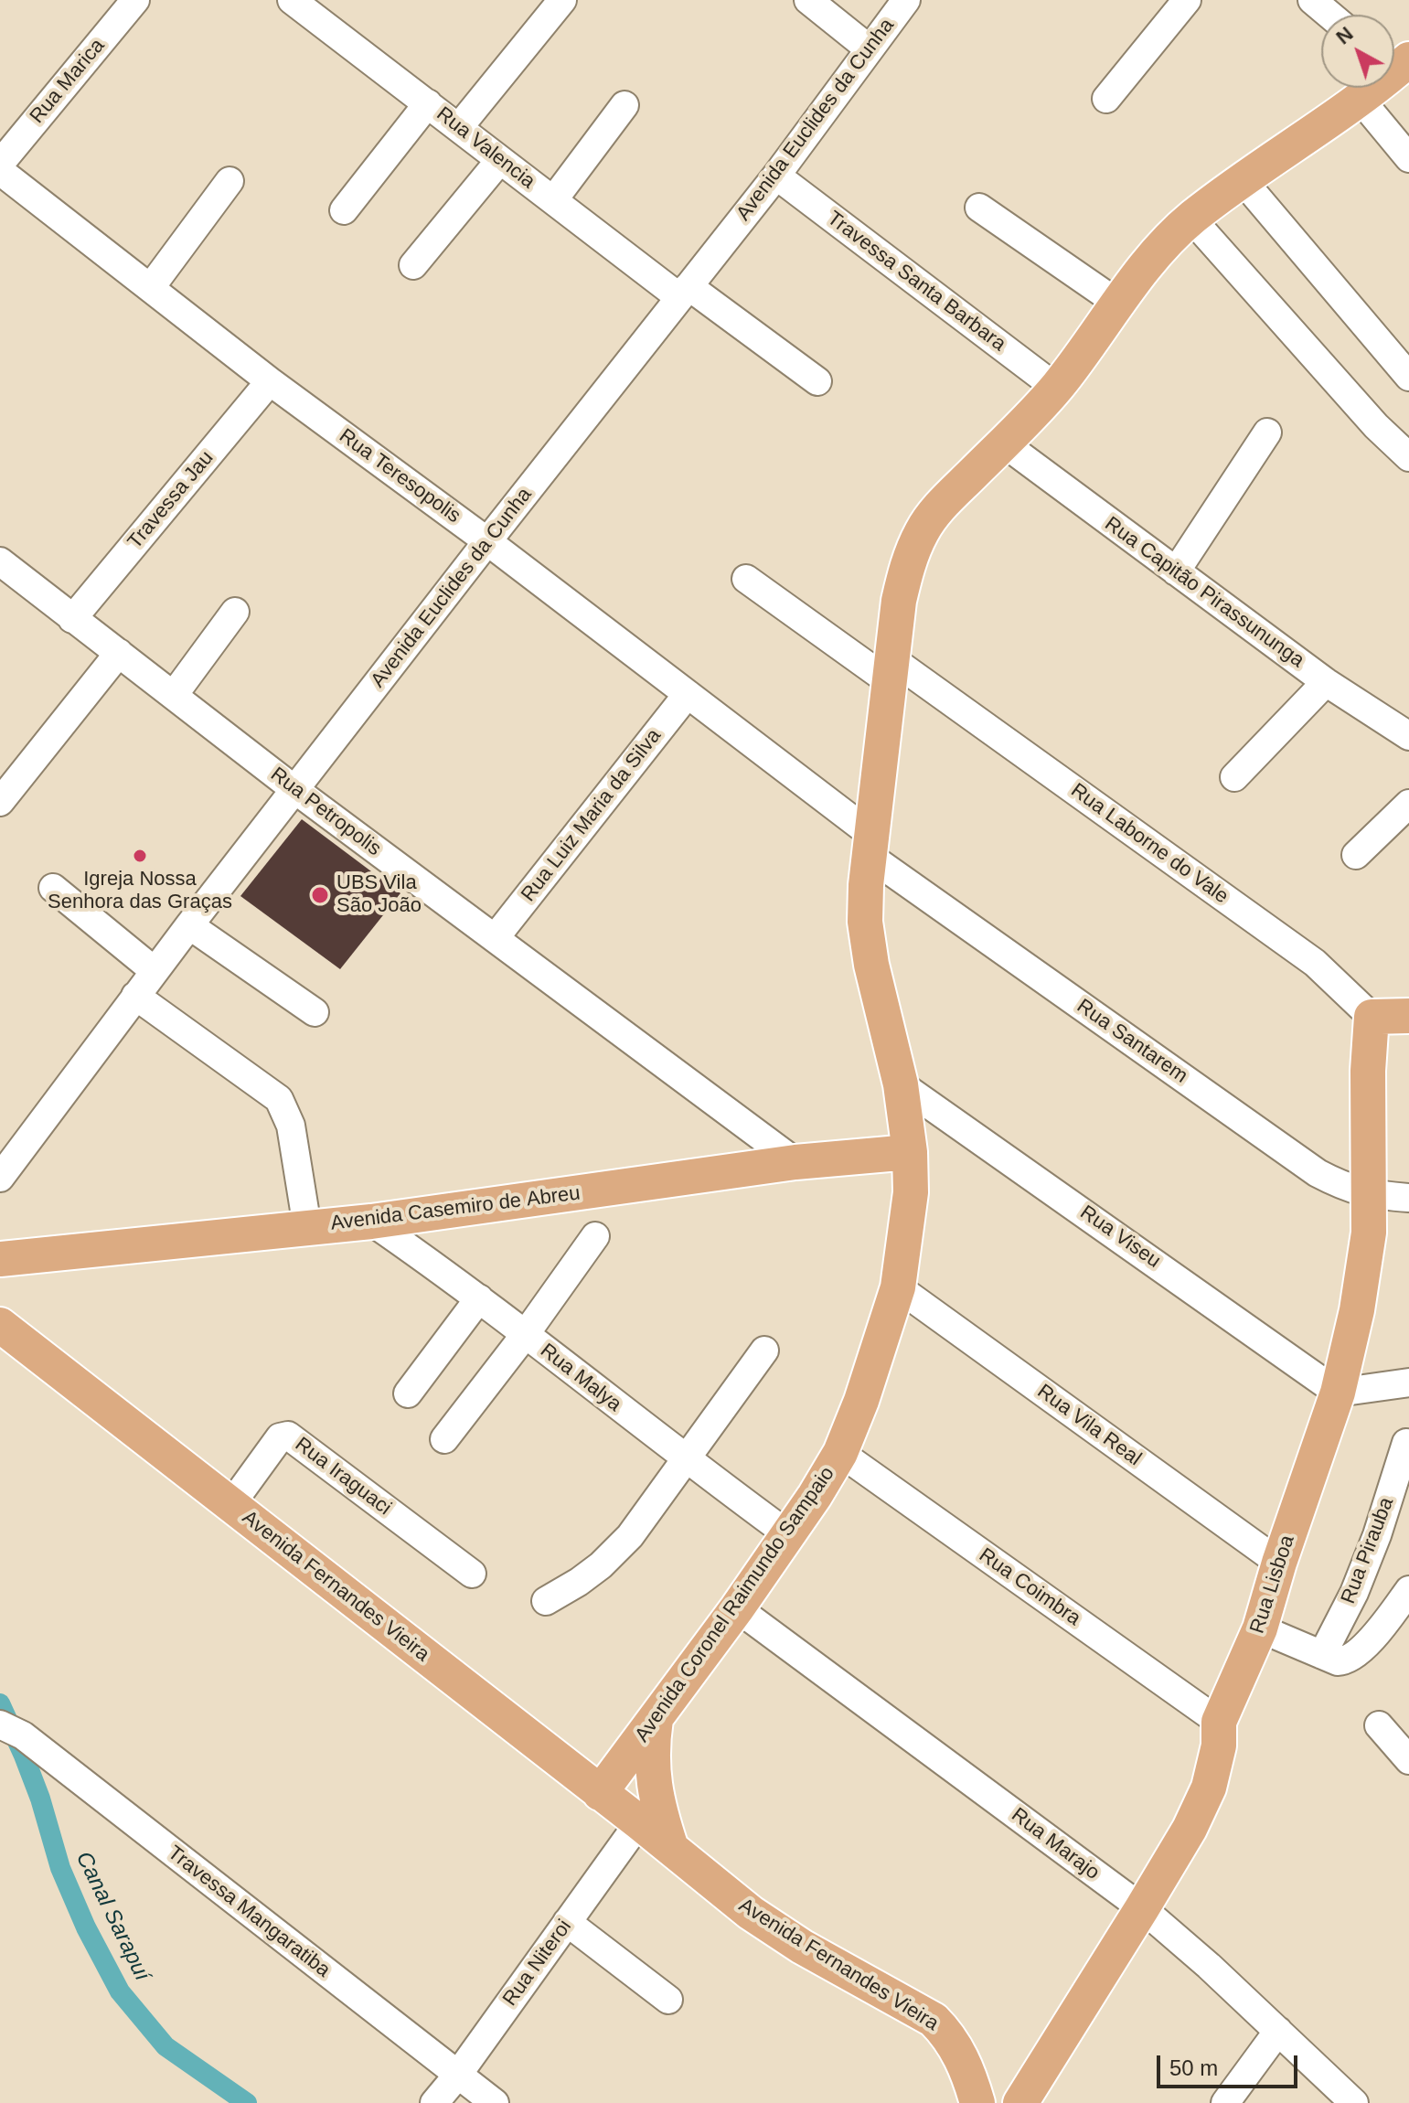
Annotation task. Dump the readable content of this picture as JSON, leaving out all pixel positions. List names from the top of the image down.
{
  "streets": {
    "main road": [
      "Avenida Casemiro de Abreu",
      "Rua Lisboa",
      "Avenida Fernandes Vieira",
      "Avenida Coronel Raimundo Sampaio"
    ],
    "street": [
      "Rua Marica",
      "Avenida Euclides da Cunha",
      "Rua Valencia",
      "Travessa Santa Barbara",
      "Rua Teresopolis",
      "Travessa Jau",
      "Rua Capitão Pirassununga",
      "Rua Petropolis",
      "Rua Luiz Maria da Silva",
      "Rua Laborne do Vale",
      "Rua Santarem",
      "Rua Viseu",
      "Rua Malya",
      "Rua Vila Real",
      "Rua Iraguaci",
      "Rua Pirauba",
      "Rua Coimbra",
      "Rua Marajo",
      "Travessa Mangaratiba",
      "Rua Niteroi"
    ]
  },
  "crossings": [
    ["Avenida Euclides da Cunha", "Rua Valencia"],
    ["Avenida Euclides da Cunha", "Travessa Santa Barbara"],
    ["Avenida Euclides da Cunha", "Rua Teresopolis"],
    ["Avenida Euclides da Cunha", "Rua Petropolis"],
    ["Travessa Santa Barbara", "Avenida Coronel Raimundo Sampaio"],
    ["Rua Teresopolis", "Travessa Jau"],
    ["Rua Teresopolis", "Rua Luiz Maria da Silva"],
    ["Rua Teresopolis", "Rua Santarem"],
    ["Rua Teresopolis", "Avenida Coronel Raimundo Sampaio"],
    ["Travessa Jau", "Rua Petropolis"],
    ["Rua Capitão Pirassununga", "Avenida Coronel Raimundo Sampaio"],
    ["Rua Petropolis", "Rua Luiz Maria da Silva"],
    ["Rua Petropolis", "Avenida Casemiro de Abreu"],
    ["Rua Laborne do Vale", "Rua Lisboa"],
    ["Rua Laborne do Vale", "Avenida Coronel Raimundo Sampaio"],
    ["Rua Santarem", "Rua Lisboa"],
    ["Rua Santarem", "Avenida Coronel Raimundo Sampaio"],
    ["Avenida Casemiro de Abreu", "Rua Malya"],
    ["Avenida Casemiro de Abreu", "Avenida Coronel Raimundo Sampaio"],
    ["Rua Viseu", "Rua Lisboa"],
    ["Rua Viseu", "Avenida Coronel Raimundo Sampaio"],
    ["Rua Malya", "Avenida Coronel Raimundo Sampaio"],
    ["Rua Vila Real", "Rua Lisboa"],
    ["Rua Vila Real", "Avenida Coronel Raimundo Sampaio"],
    ["Rua Iraguaci", "Avenida Fernandes Vieira"],
    ["Rua Lisboa", "Rua Coimbra"],
    ["Rua Lisboa", "Rua Marajo"],
    ["Avenida Fernandes Vieira", "Avenida Coronel Raimundo Sampaio"],
    ["Avenida Fernandes Vieira", "Rua Niteroi"],
    ["Rua Coimbra", "Avenida Coronel Raimundo Sampaio"],
    ["Avenida Coronel Raimundo Sampaio", "Rua Marajo"],
    ["Travessa Mangaratiba", "Rua Niteroi"]
  ],
  "water": ["Canal Sarapuí"],
  "places": ["Igreja Nossa Senhora das Graças", "UBS Vila São João"],
  "scale_bar": "50 m",
  "north": "top left"
}
